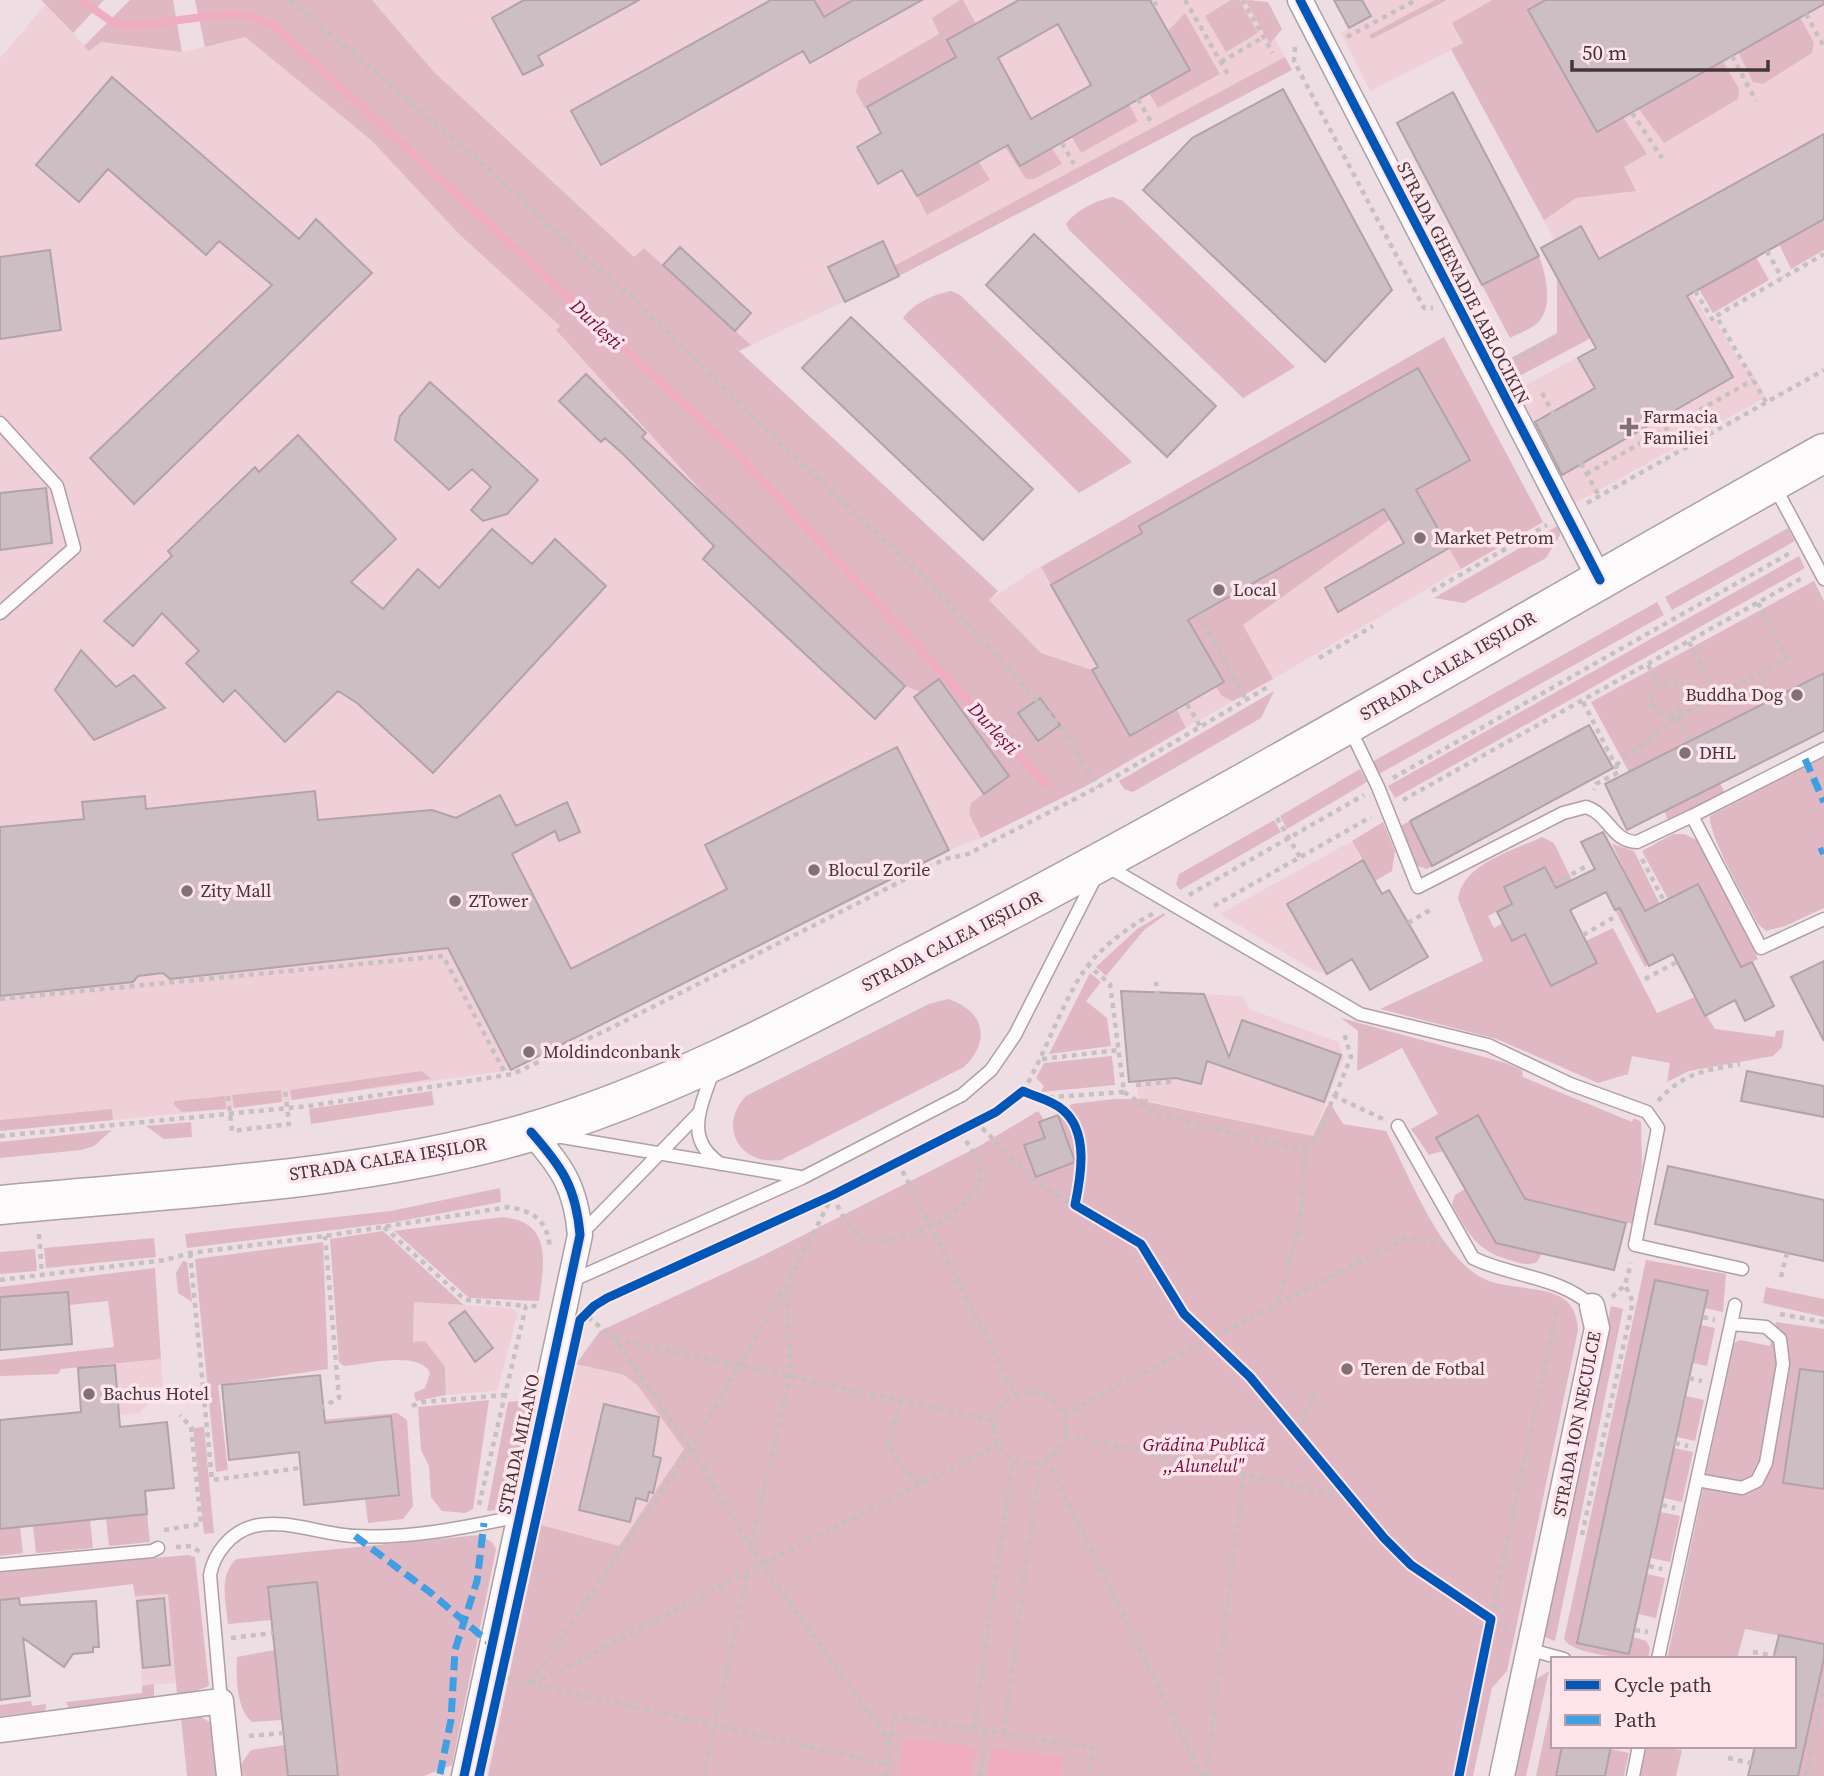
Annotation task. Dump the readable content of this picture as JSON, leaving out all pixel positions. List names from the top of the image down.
{
  "streets": {
    "main road": ["STRADA CALEA IEȘILOR"],
    "street": ["STRADA GHENADIE IABLOCIKIN", "STRADA ION NECULCE", "STRADA MILANO"]
  },
  "crossings": [
    ["STRADA GHENADIE IABLOCIKIN", "STRADA CALEA IEȘILOR"],
    ["STRADA CALEA IEȘILOR", "STRADA MILANO"]
  ],
  "water": ["Durlești"],
  "parks": ["Grădina Publică ,,Alunelul\""],
  "places": {
    "health": ["Farmacia Familiei"],
    "other": [
      "Market Petrom",
      "Local",
      "Buddha Dog",
      "DHL",
      "Blocul Zorile",
      "Zity Mall",
      "ZTower",
      "Moldindconbank",
      "Teren de Fotbal",
      "Bachus Hotel"
    ]
  },
  "legend": ["Cycle path", "Path"],
  "scale_bar": "50 m"
}
